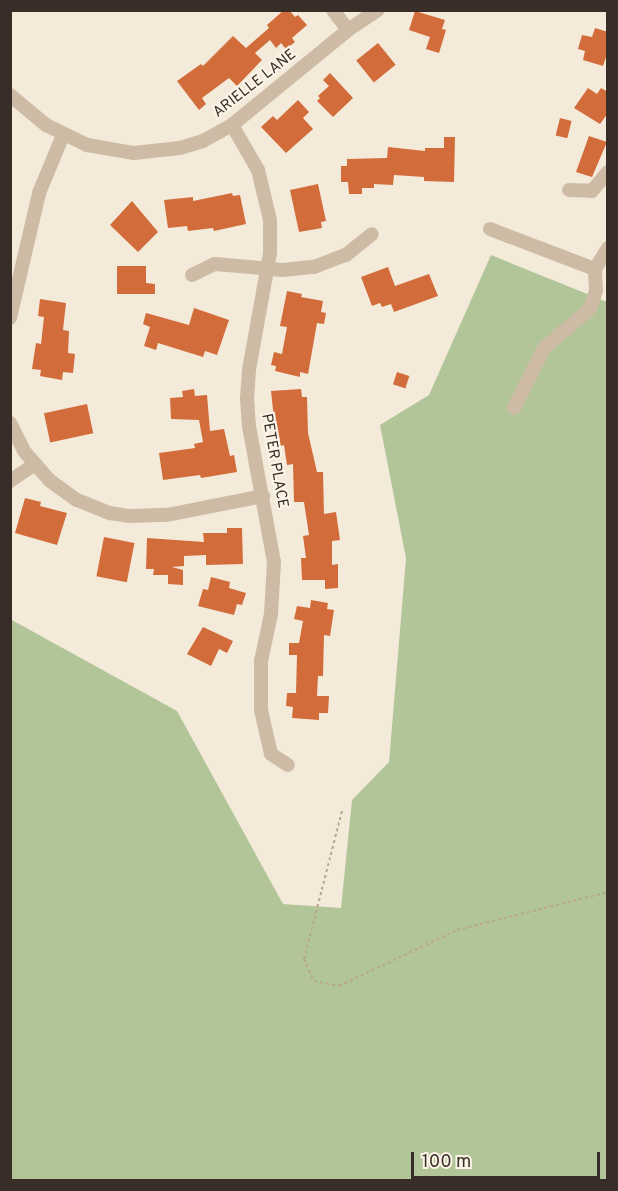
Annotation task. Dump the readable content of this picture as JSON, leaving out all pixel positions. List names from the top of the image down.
{
  "streets": {
    "street": ["ARIELLE LANE", "PETER PLACE"]
  },
  "crossings": [
    ["ARIELLE LANE", "PETER PLACE"]
  ],
  "scale_bar": "100 m"
}
